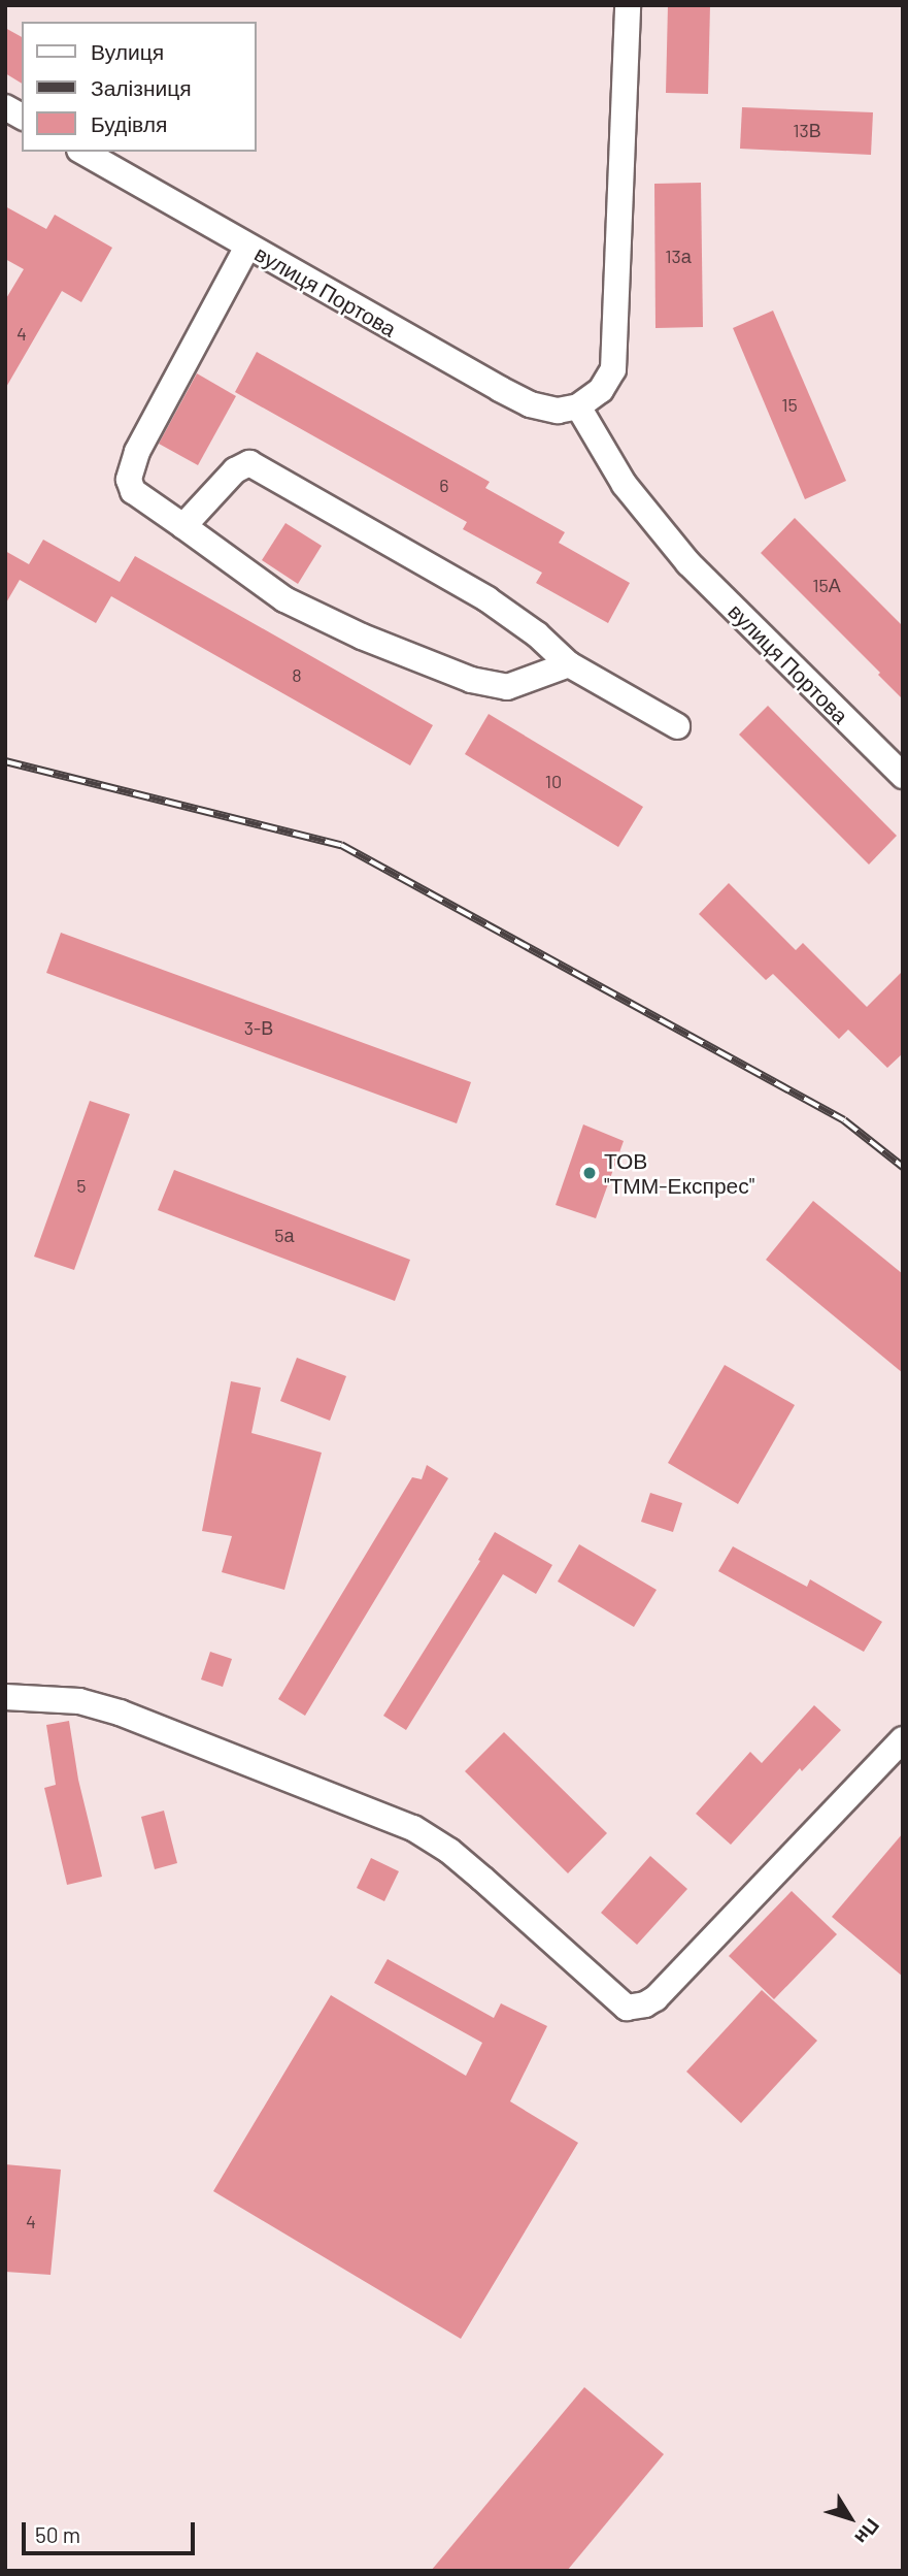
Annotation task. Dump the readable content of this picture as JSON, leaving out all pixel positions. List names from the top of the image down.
{
  "streets": {
    "street": ["вулиця Портова"]
  },
  "places": ["ТОВ \"ТММ-Експрес\""],
  "house_numbers": [
    "13В",
    "13а",
    "4",
    "15",
    "6",
    "15А",
    "8",
    "10",
    "3-В",
    "5",
    "5а",
    "4"
  ],
  "legend": ["Вулиця", "Залізниця", "Будівля"],
  "scale_bar": "50 m",
  "north": "bottom right"
}
